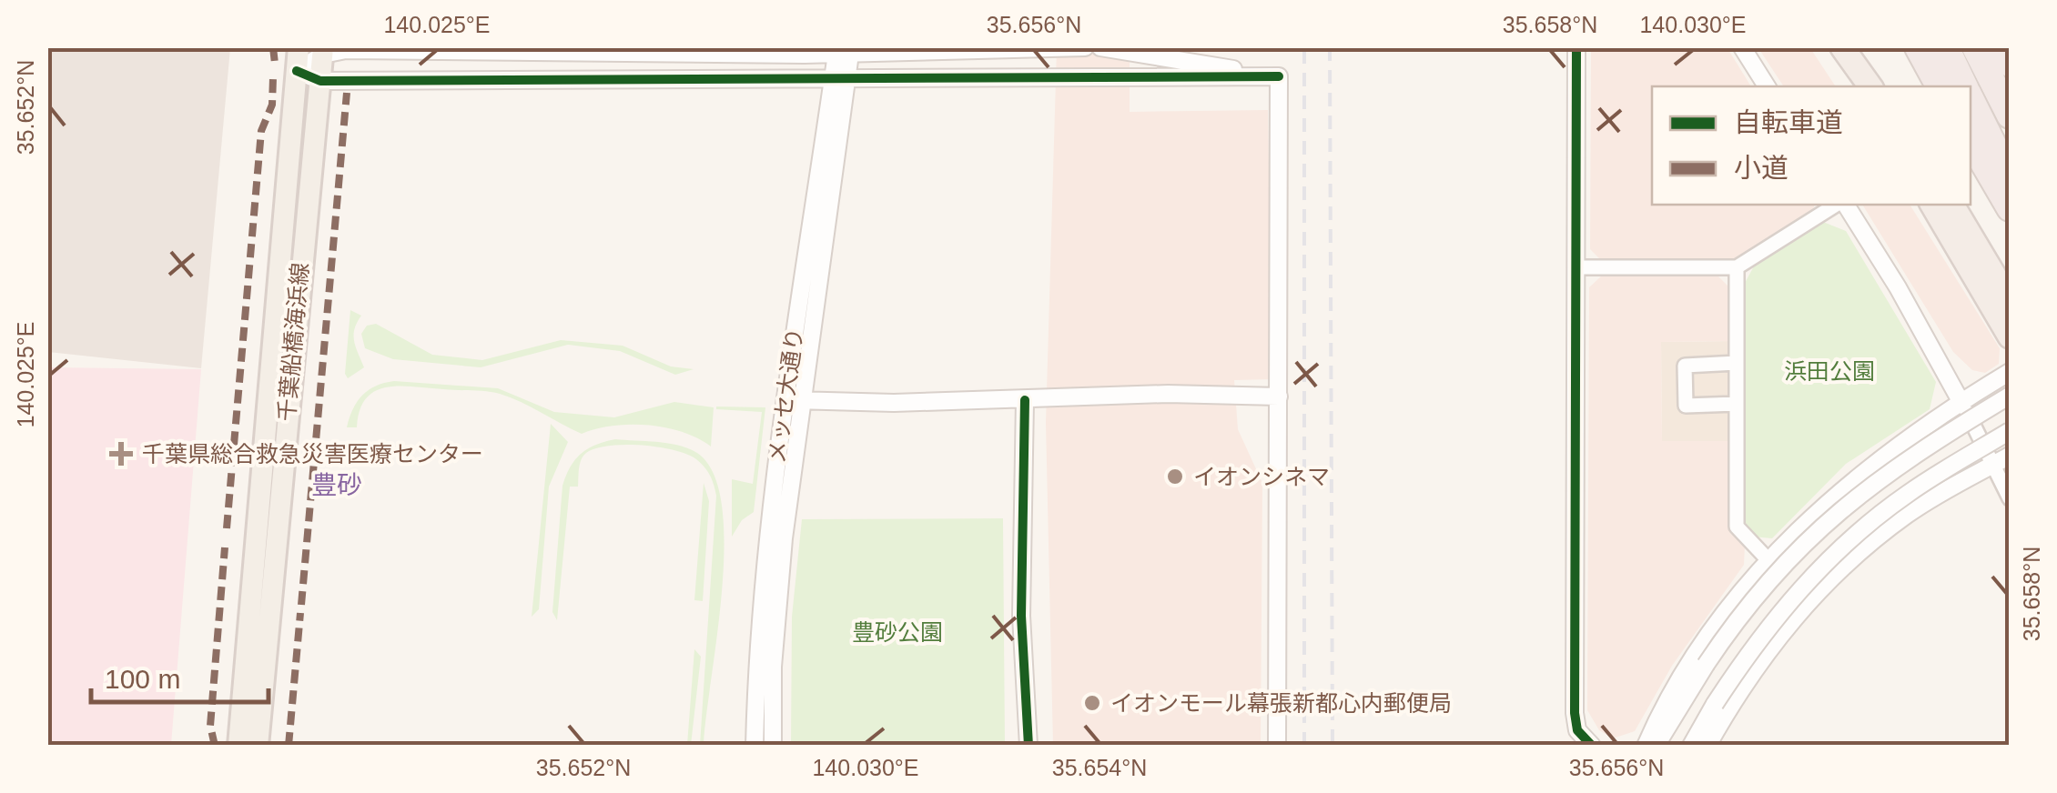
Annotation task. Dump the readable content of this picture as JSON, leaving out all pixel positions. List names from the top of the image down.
{
  "streets": {
    "main road": ["千葉船橋海浜線"],
    "street": ["メッセ大通り"]
  },
  "districts": ["豊砂"],
  "parks": ["浜田公園", "豊砂公園"],
  "places": {
    "health": ["千葉県総合救急災害医療センター"],
    "other": ["イオンシネマ", "イオンモール幕張新都心内郵便局"]
  },
  "legend": ["自転車道", "小道"],
  "scale_bar": "100 m",
  "coordinates": [
    "140.025°E",
    "35.656°N",
    "35.658°N",
    "140.030°E",
    "35.652°N",
    "35.654°N"
  ]
}
